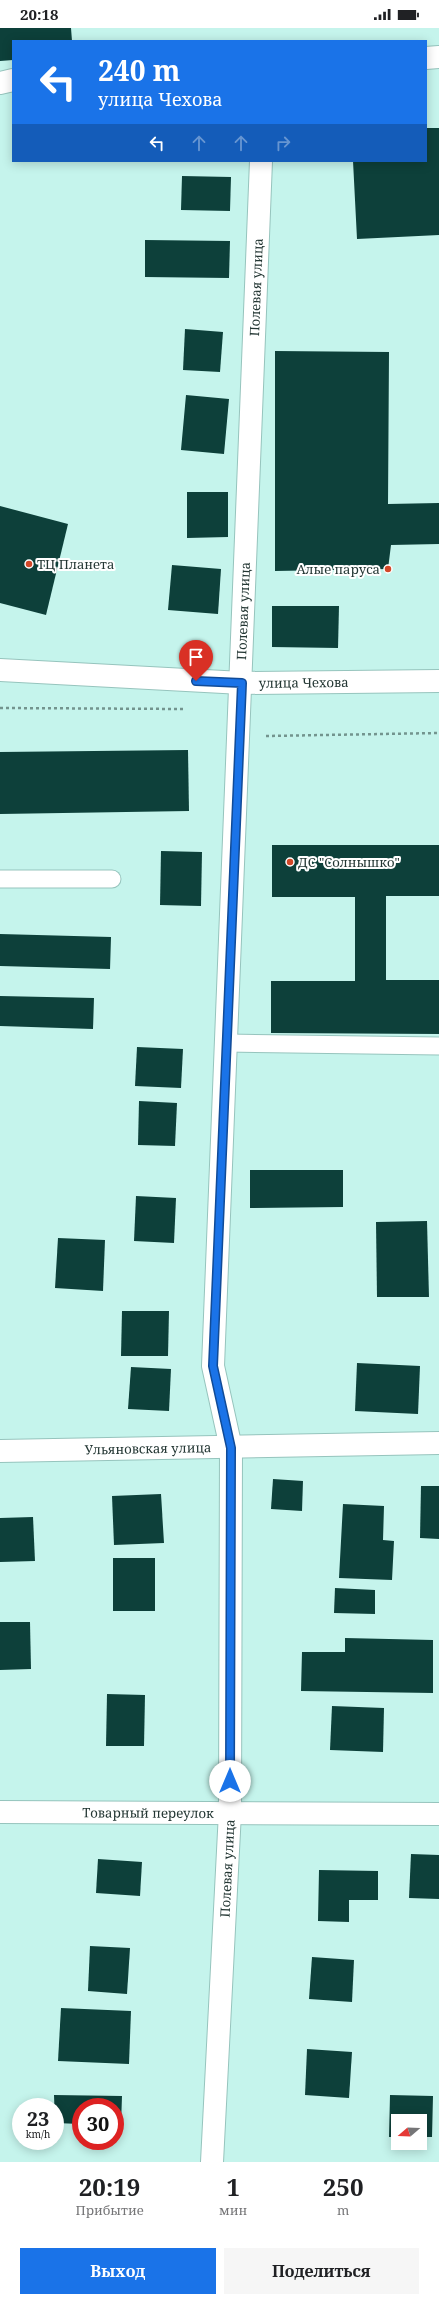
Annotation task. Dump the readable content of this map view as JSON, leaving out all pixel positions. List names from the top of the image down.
{
  "streets": {
    "street": [
      "Полевая улица",
      "улица Чехова",
      "Ульяновская улица",
      "Товарный переулок"
    ]
  },
  "crossings": [
    ["Полевая улица", "улица Чехова"],
    ["Полевая улица", "Ульяновская улица"],
    ["Полевая улица", "Товарный переулок"]
  ],
  "places": ["ТЦ Планета", "Алые паруса", "ДС \"Солнышко\""],
  "north": "left",
  "page": {
    "status": "20:18",
    "turn": ["240 m", "улица Чехова"],
    "speed": "23 km/h",
    "limit": "30",
    "eta": [
      "20:19",
      "Прибытие",
      "1",
      "мин",
      "250",
      "m"
    ],
    "buttons": ["Выход", "Поделиться"]
  }
}
